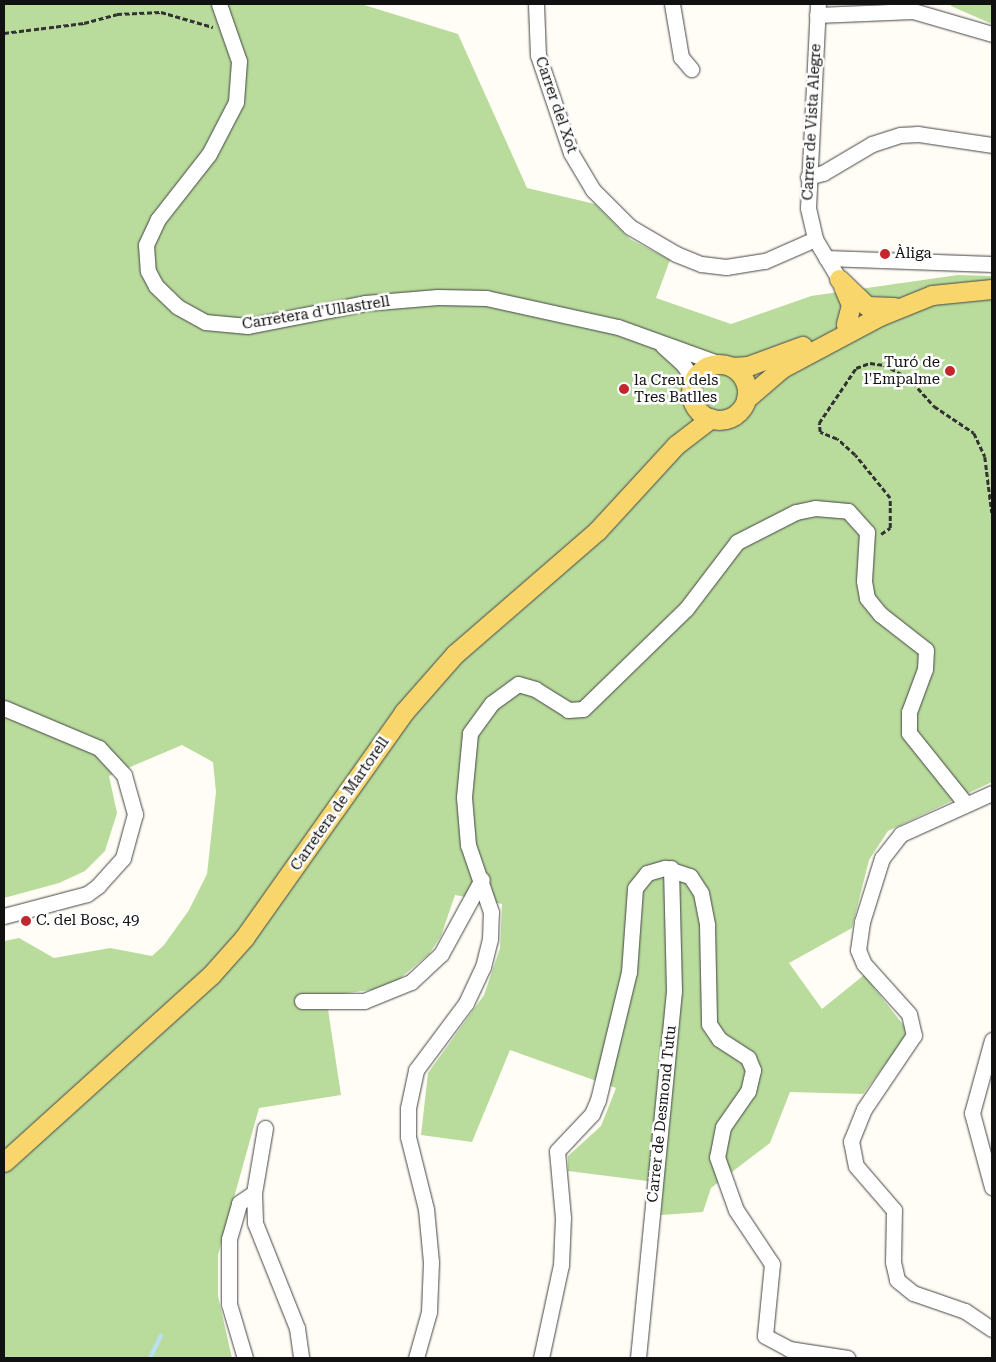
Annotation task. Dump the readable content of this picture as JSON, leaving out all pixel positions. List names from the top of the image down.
{
  "streets": {
    "main road": ["Carretera de Martorell"],
    "street": [
      "Carrer del Xot",
      "Carrer de Vista Alegre",
      "Carretera d'Ullastrell",
      "Carrer de Desmond Tutu"
    ]
  },
  "crossings": [
    ["Carrer del Xot", "Carrer de Vista Alegre"],
    ["Carretera d'Ullastrell", "Carretera de Martorell"]
  ],
  "places": [
    "Àliga",
    "Turó de l'Empalme",
    "la Creu dels Tres Batlles",
    "C. del Bosc, 49"
  ]
}
